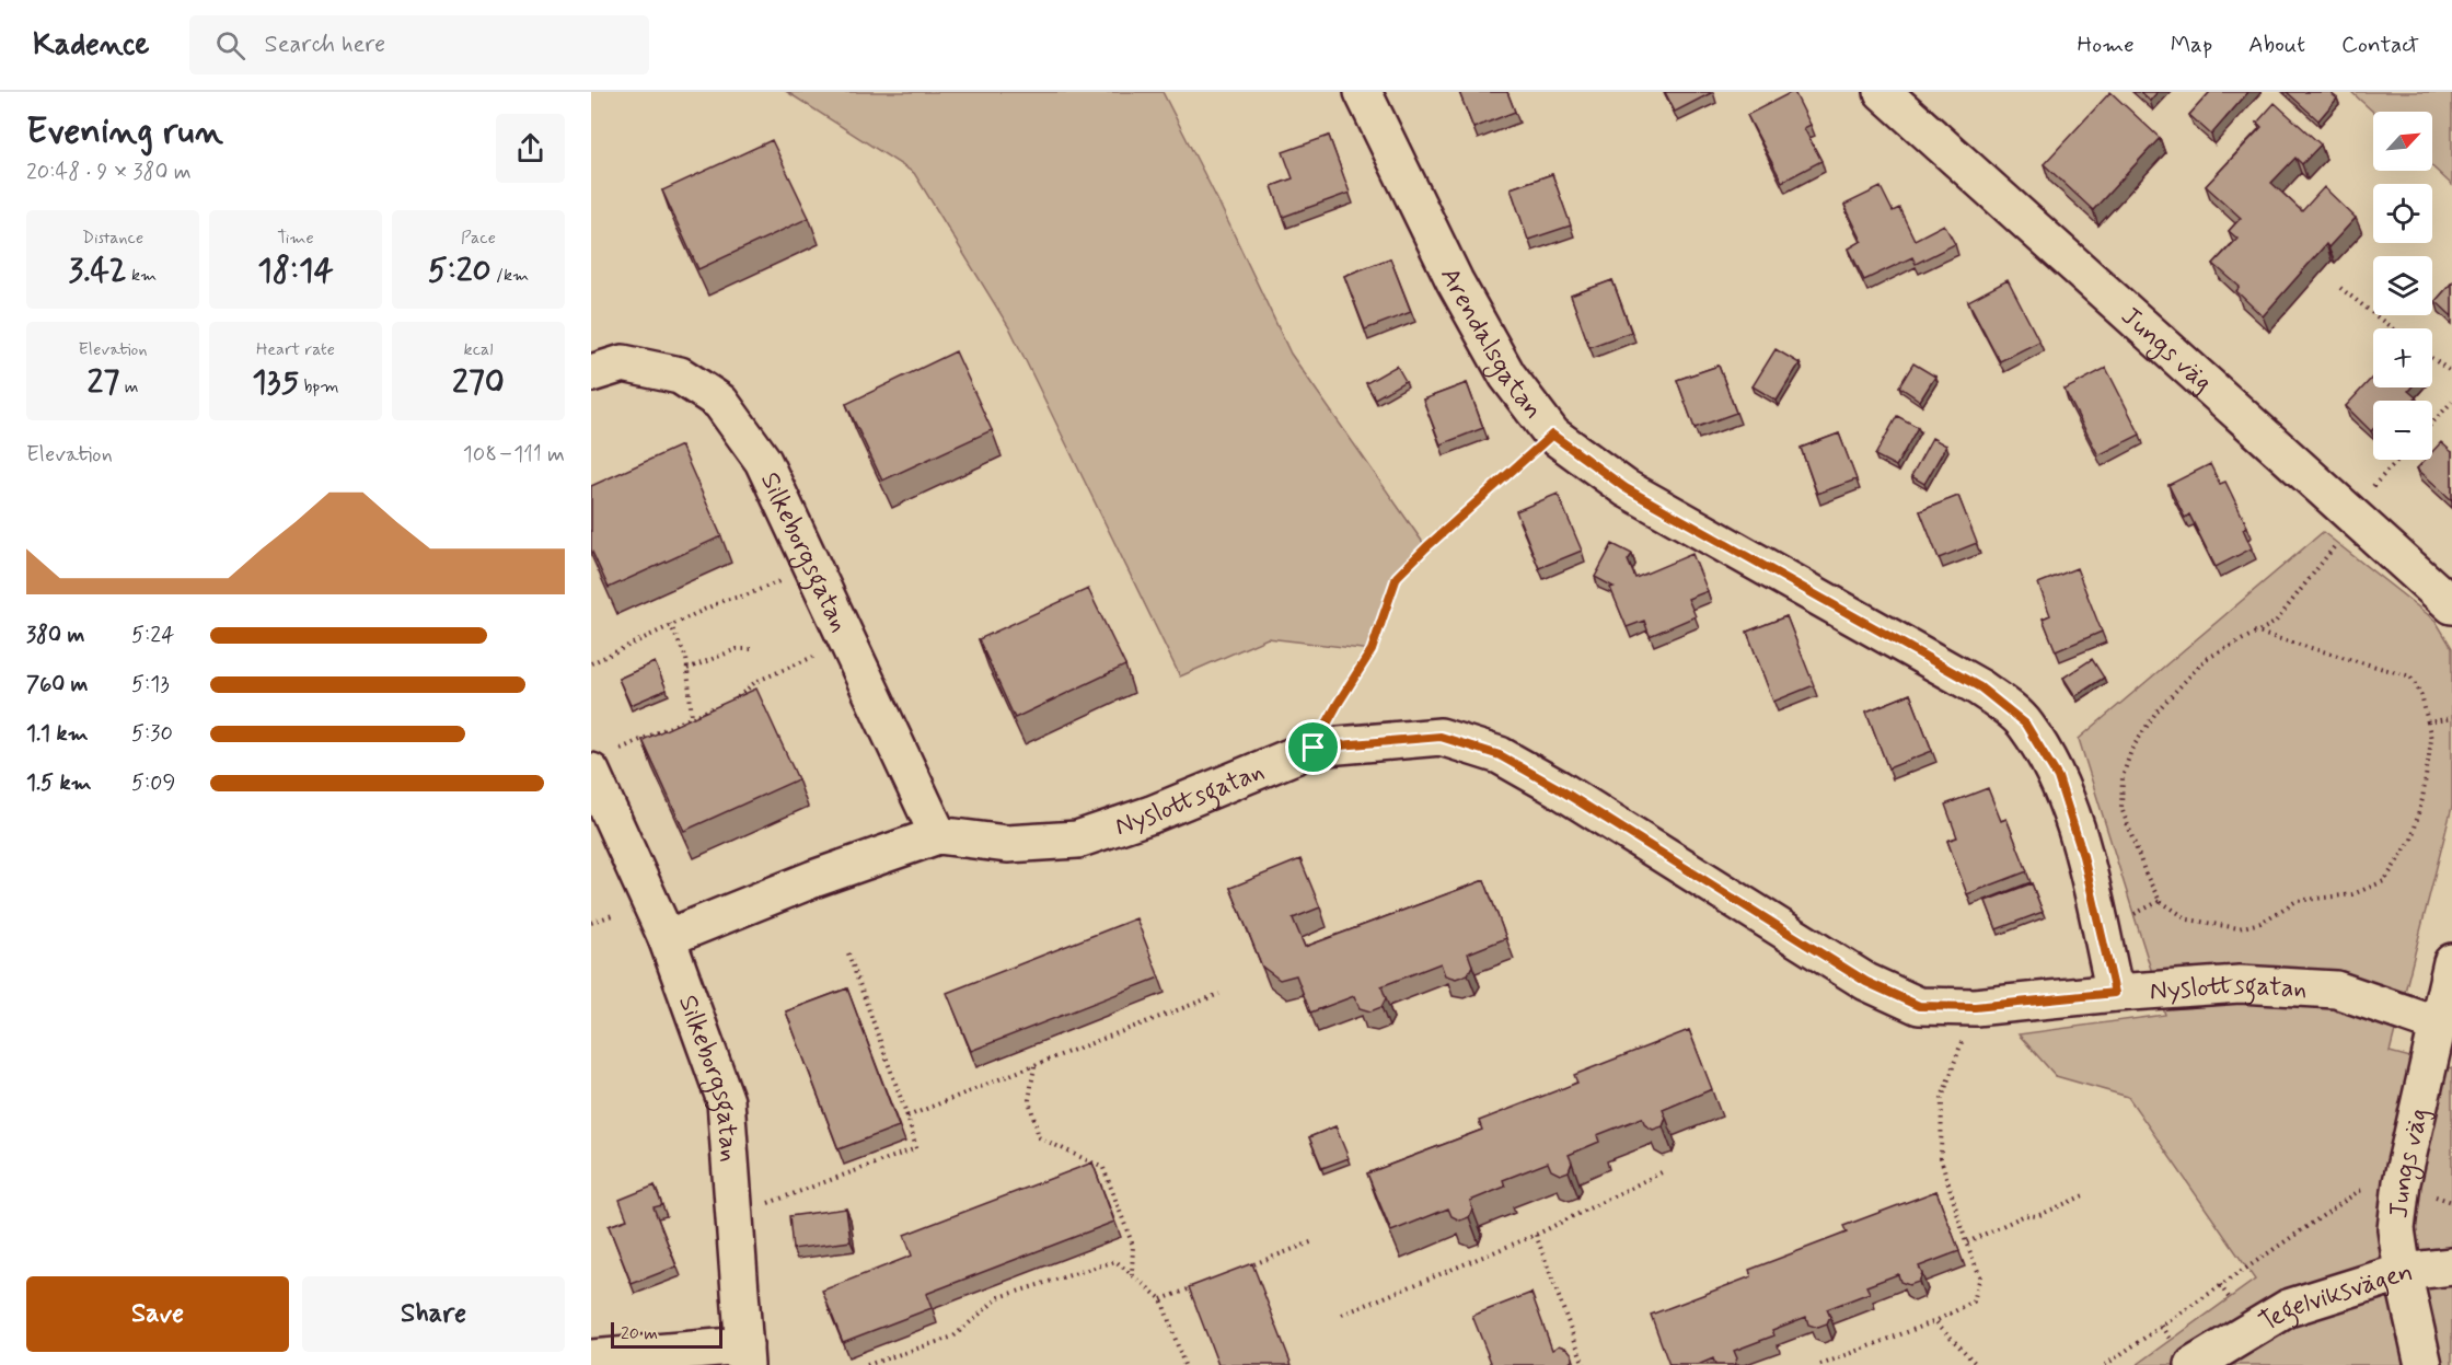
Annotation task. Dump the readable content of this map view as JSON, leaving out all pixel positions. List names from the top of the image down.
{
  "streets": {
    "street": [
      "Arendalsgatan",
      "Jungs väg",
      "Silkeborgsgatan",
      "Nyslottsgatan",
      "Tegelviksvägen"
    ]
  },
  "crossings": [
    ["Arendalsgatan", "Nyslottsgatan"],
    ["Jungs väg", "Nyslottsgatan"],
    ["Jungs väg", "Tegelviksvägen"],
    ["Silkeborgsgatan", "Nyslottsgatan"]
  ],
  "scale_bar": "20 m",
  "north": "top right",
  "page": {
    "header": "Kadence",
    "search": "Search here",
    "nav": [
      "Home",
      "Map",
      "About",
      "Contact"
    ],
    "heading": ["Evening run", "20:48 · 9 × 380 m"],
    "map_buttons": ["+", "−"],
    "stats": [
      ["Distance", "3.42 km"],
      ["Time", "18:14"],
      ["Pace", "5:20 /km"],
      ["Elevation", "27 m"],
      ["Heart rate", "135 bpm"],
      ["kcal", "270"]
    ],
    "chart": ["Elevation", "108–111 m"],
    "list": [
      {
        "name": "380 m",
        "note": "5:24"
      },
      {
        "name": "760 m",
        "note": "5:13"
      },
      {
        "name": "1.1 km",
        "note": "5:30"
      },
      {
        "name": "1.5 km",
        "note": "5:09"
      }
    ],
    "buttons": ["Save", "Share"],
    "scale": "20 m"
  }
}
